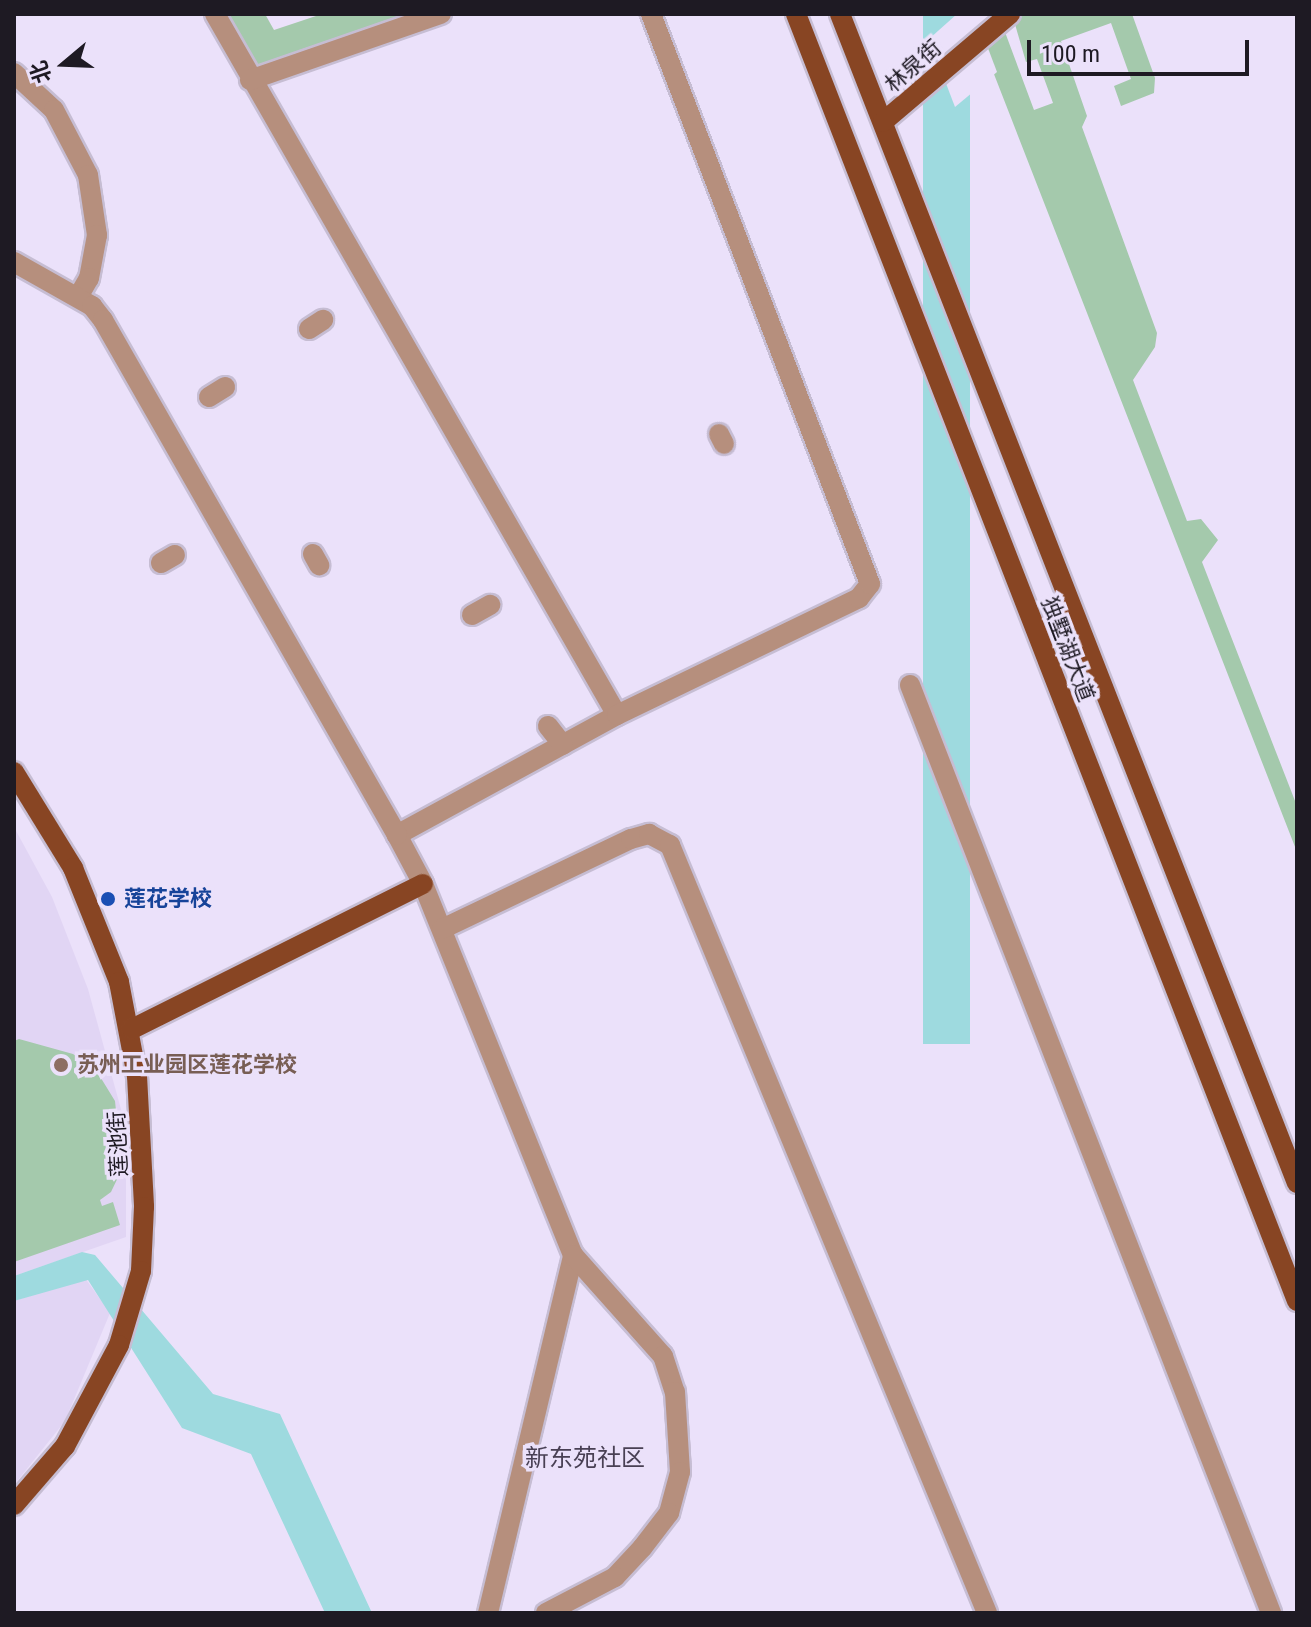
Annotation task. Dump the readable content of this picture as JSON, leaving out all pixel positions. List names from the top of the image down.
{
  "streets": {
    "main road": ["林泉街", "独墅湖大道", "莲池街"]
  },
  "crossings": [
    ["林泉街", "独墅湖大道"]
  ],
  "districts": ["新东苑社区"],
  "places": ["莲花学校", "苏州工业园区莲花学校"],
  "scale_bar": "100 m",
  "north": "left"
}
